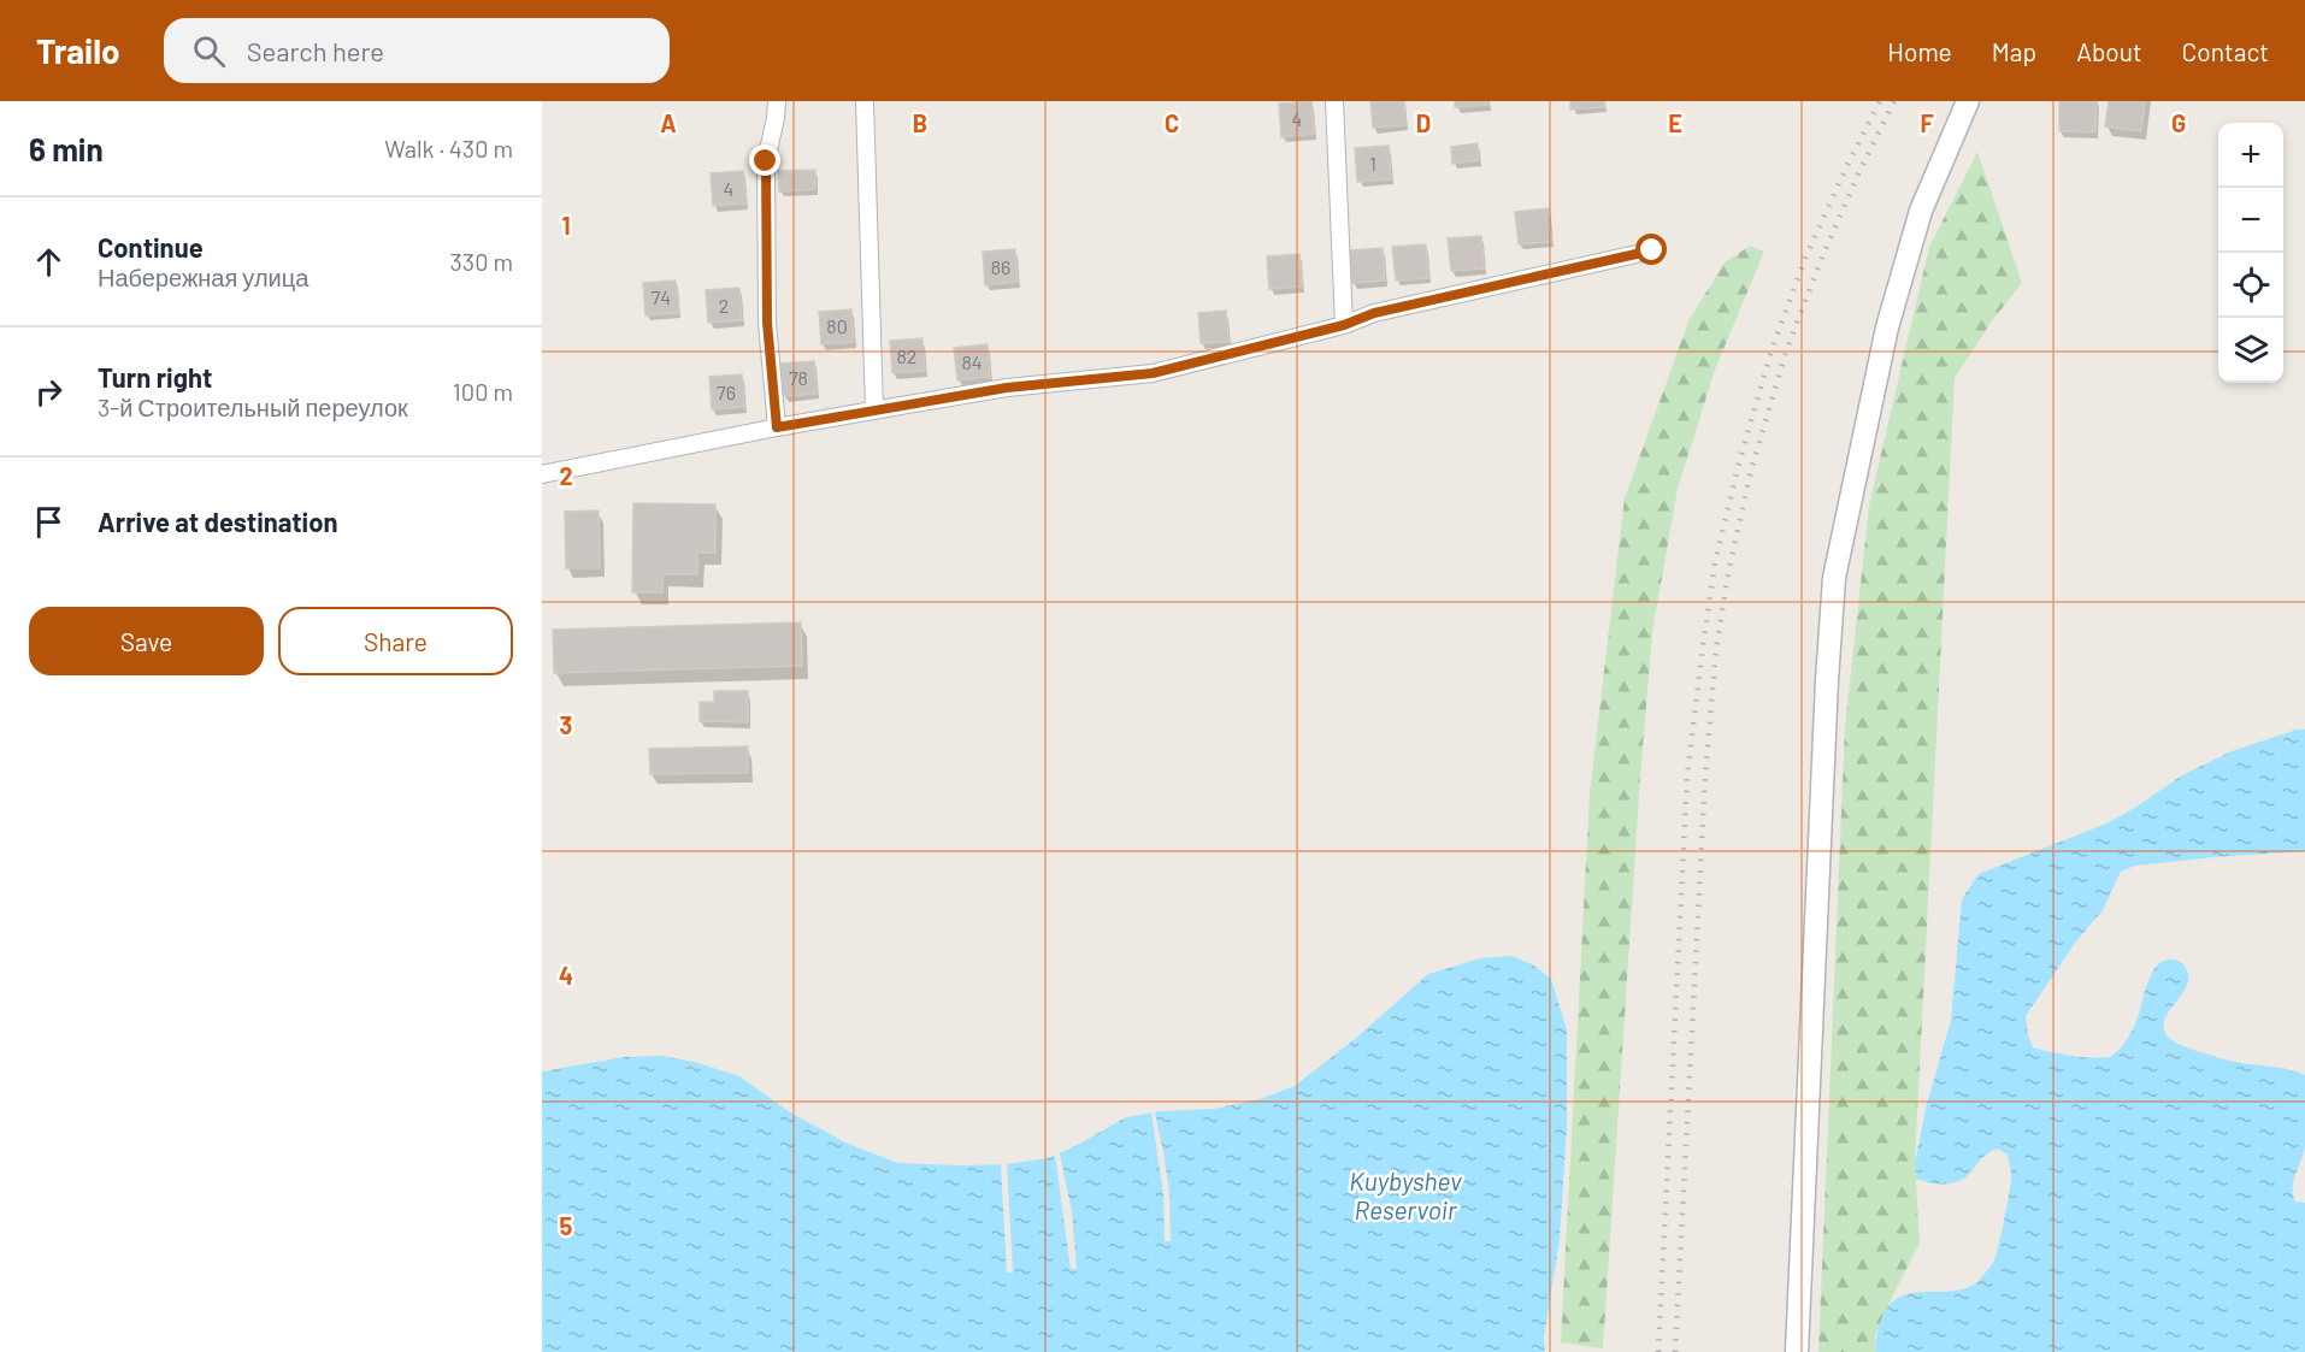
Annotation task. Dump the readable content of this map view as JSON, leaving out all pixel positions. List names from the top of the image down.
{
  "water": ["Kuybyshev Reservoir"],
  "house_numbers": [
    "4",
    "1",
    "4",
    "86",
    "74",
    "2",
    "80",
    "82",
    "84",
    "78",
    "76"
  ],
  "page": {
    "header": "Trailo",
    "search": "Search here",
    "nav": [
      "Home",
      "Map",
      "About",
      "Contact"
    ],
    "heading": ["6 min", "Walk · 430 m"],
    "map_buttons": ["+", "−"],
    "list": [
      ["Continue", "Набережная улица", "330 m"],
      ["Turn right", "3-й Строительный переулок", "100 m"],
      "Arrive at destination"
    ],
    "buttons": ["Save", "Share"]
  },
  "grid": {
    "columns": [
      "A",
      "B",
      "C",
      "D",
      "E",
      "F",
      "G"
    ],
    "rows": [
      "1",
      "2",
      "3",
      "4",
      "5"
    ]
  }
}
